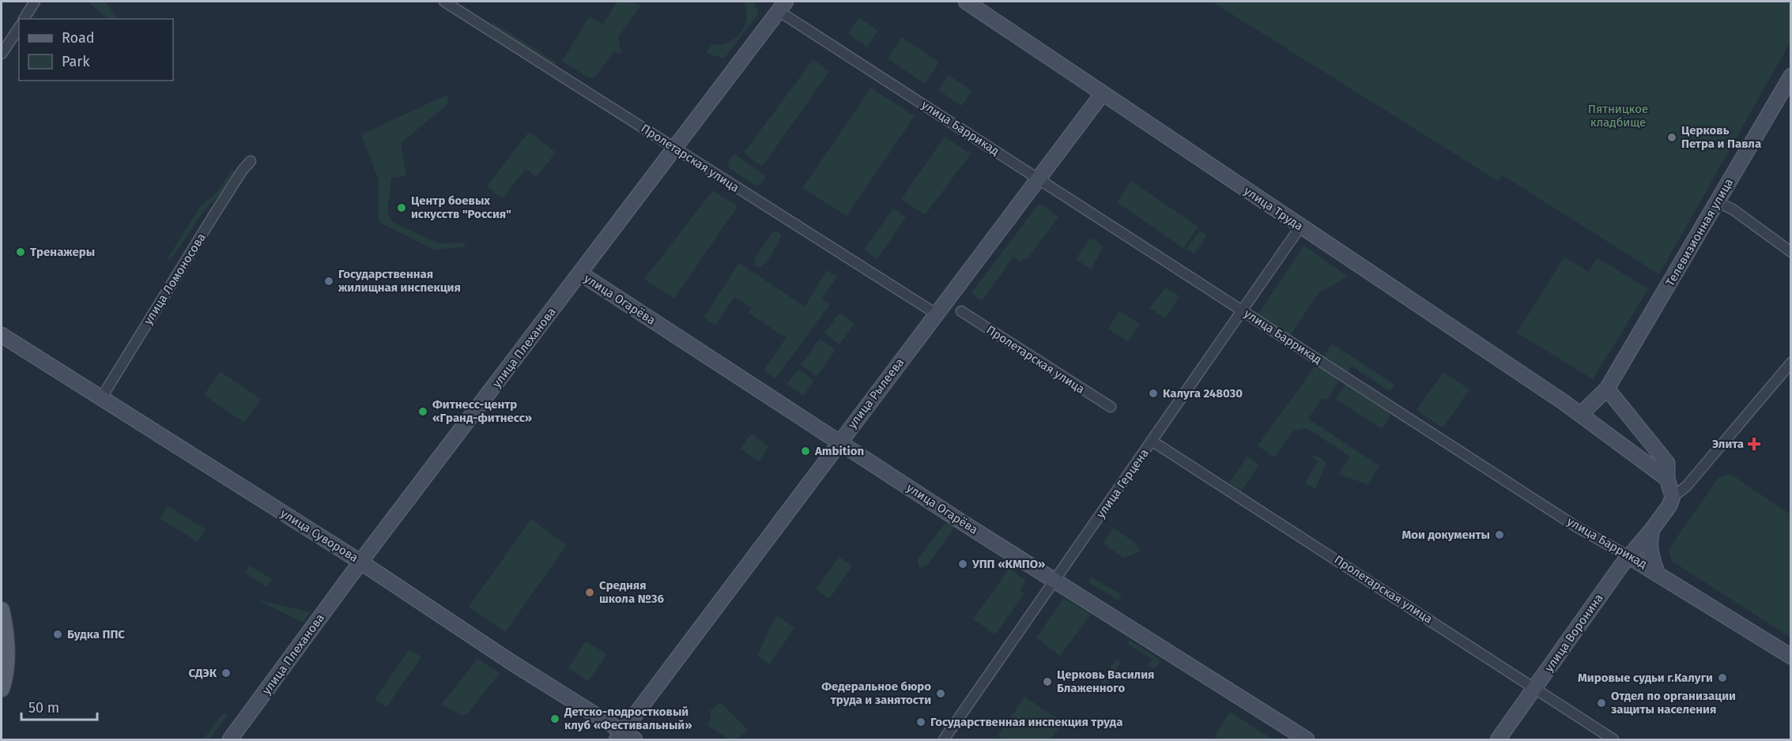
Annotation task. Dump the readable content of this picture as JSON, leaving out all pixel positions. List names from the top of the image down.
{
  "streets": {
    "street": [
      "улица Баррикад",
      "Пролетарская улица",
      "улица Труда",
      "Телевизионная улица",
      "улица Ломоносова",
      "улица Огарёва",
      "улица Плеханова",
      "улица Рылеева",
      "улица Герцена",
      "улица Суворова",
      "улица Воронина"
    ]
  },
  "crossings": [
    ["улица Баррикад", "улица Плеханова"],
    ["улица Баррикад", "улица Рылеева"],
    ["улица Баррикад", "улица Герцена"],
    ["улица Баррикад", "улица Воронина"],
    ["Пролетарская улица", "улица Плеханова"],
    ["Пролетарская улица", "улица Рылеева"],
    ["Пролетарская улица", "улица Герцена"],
    ["Пролетарская улица", "улица Воронина"],
    ["улица Труда", "Телевизионная улица"],
    ["улица Труда", "улица Рылеева"],
    ["улица Труда", "улица Герцена"],
    ["улица Ломоносова", "улица Суворова"],
    ["улица Огарёва", "улица Плеханова"],
    ["улица Огарёва", "улица Рылеева"],
    ["улица Огарёва", "улица Герцена"],
    ["улица Плеханова", "улица Суворова"],
    ["улица Рылеева", "улица Суворова"]
  ],
  "parks": ["Пятницкое кладбище"],
  "places": {
    "other": [
      "Церковь Петра и Павла",
      "Центр боевых искусств \"Россия\"",
      "Тренажеры",
      "Государственная жилищная инспекция",
      "Калуга 248030",
      "Фитнесс-центр «Гранд-фитнесс»",
      "Ambition",
      "Мои документы",
      "УПП «КМПО»",
      "Средняя школа №36",
      "Будка ППС",
      "СДЭК",
      "Мировые судьи г.Калуги",
      "Церковь Василия Блаженного",
      "Федеральное бюро труда и занятости",
      "Отдел по организации защиты населения",
      "Детско-подростковый клуб «Фестивальный»",
      "Государственная инспекция труда"
    ],
    "health": ["Элита"]
  },
  "legend": ["Road", "Park"],
  "scale_bar": "50 m"
}
